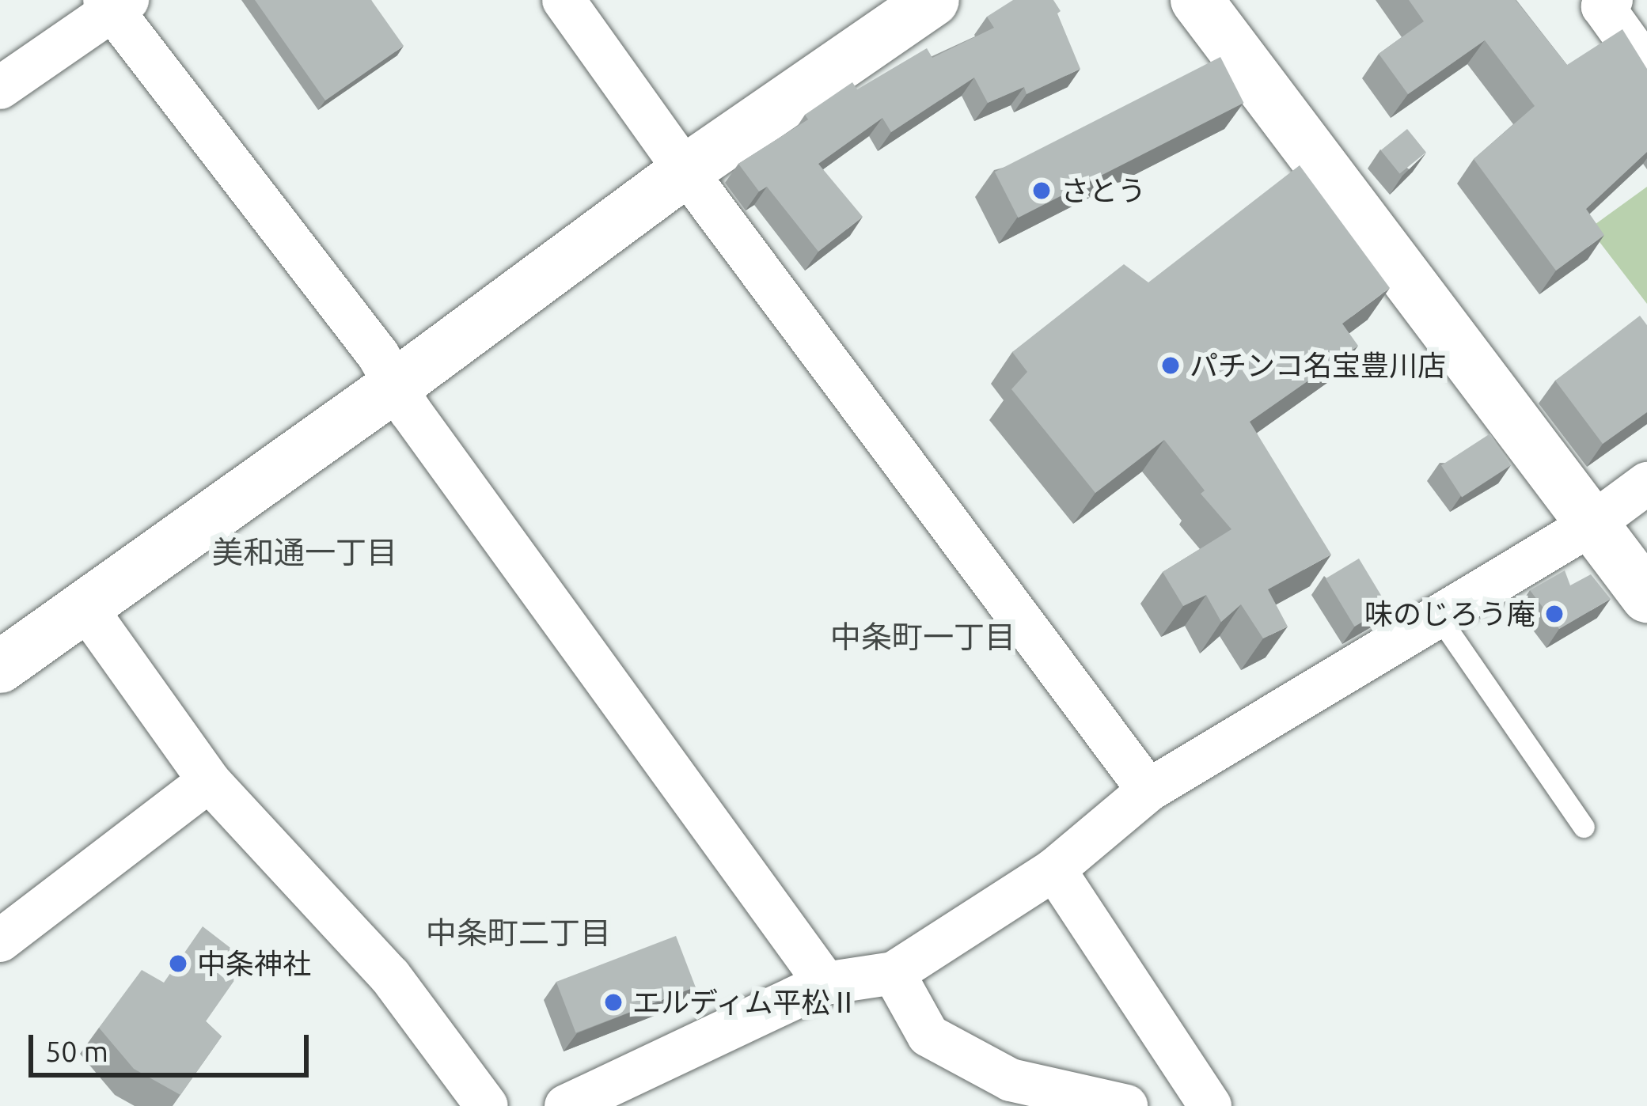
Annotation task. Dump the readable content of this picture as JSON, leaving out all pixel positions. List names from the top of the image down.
{
  "districts": ["美和通一丁目", "中条町一丁目", "中条町二丁目"],
  "places": [
    "さとう",
    "パチンコ名宝豊川店",
    "味のじろう庵",
    "中条神社",
    "エルディム平松Ⅱ"
  ],
  "scale_bar": "50 m"
}
